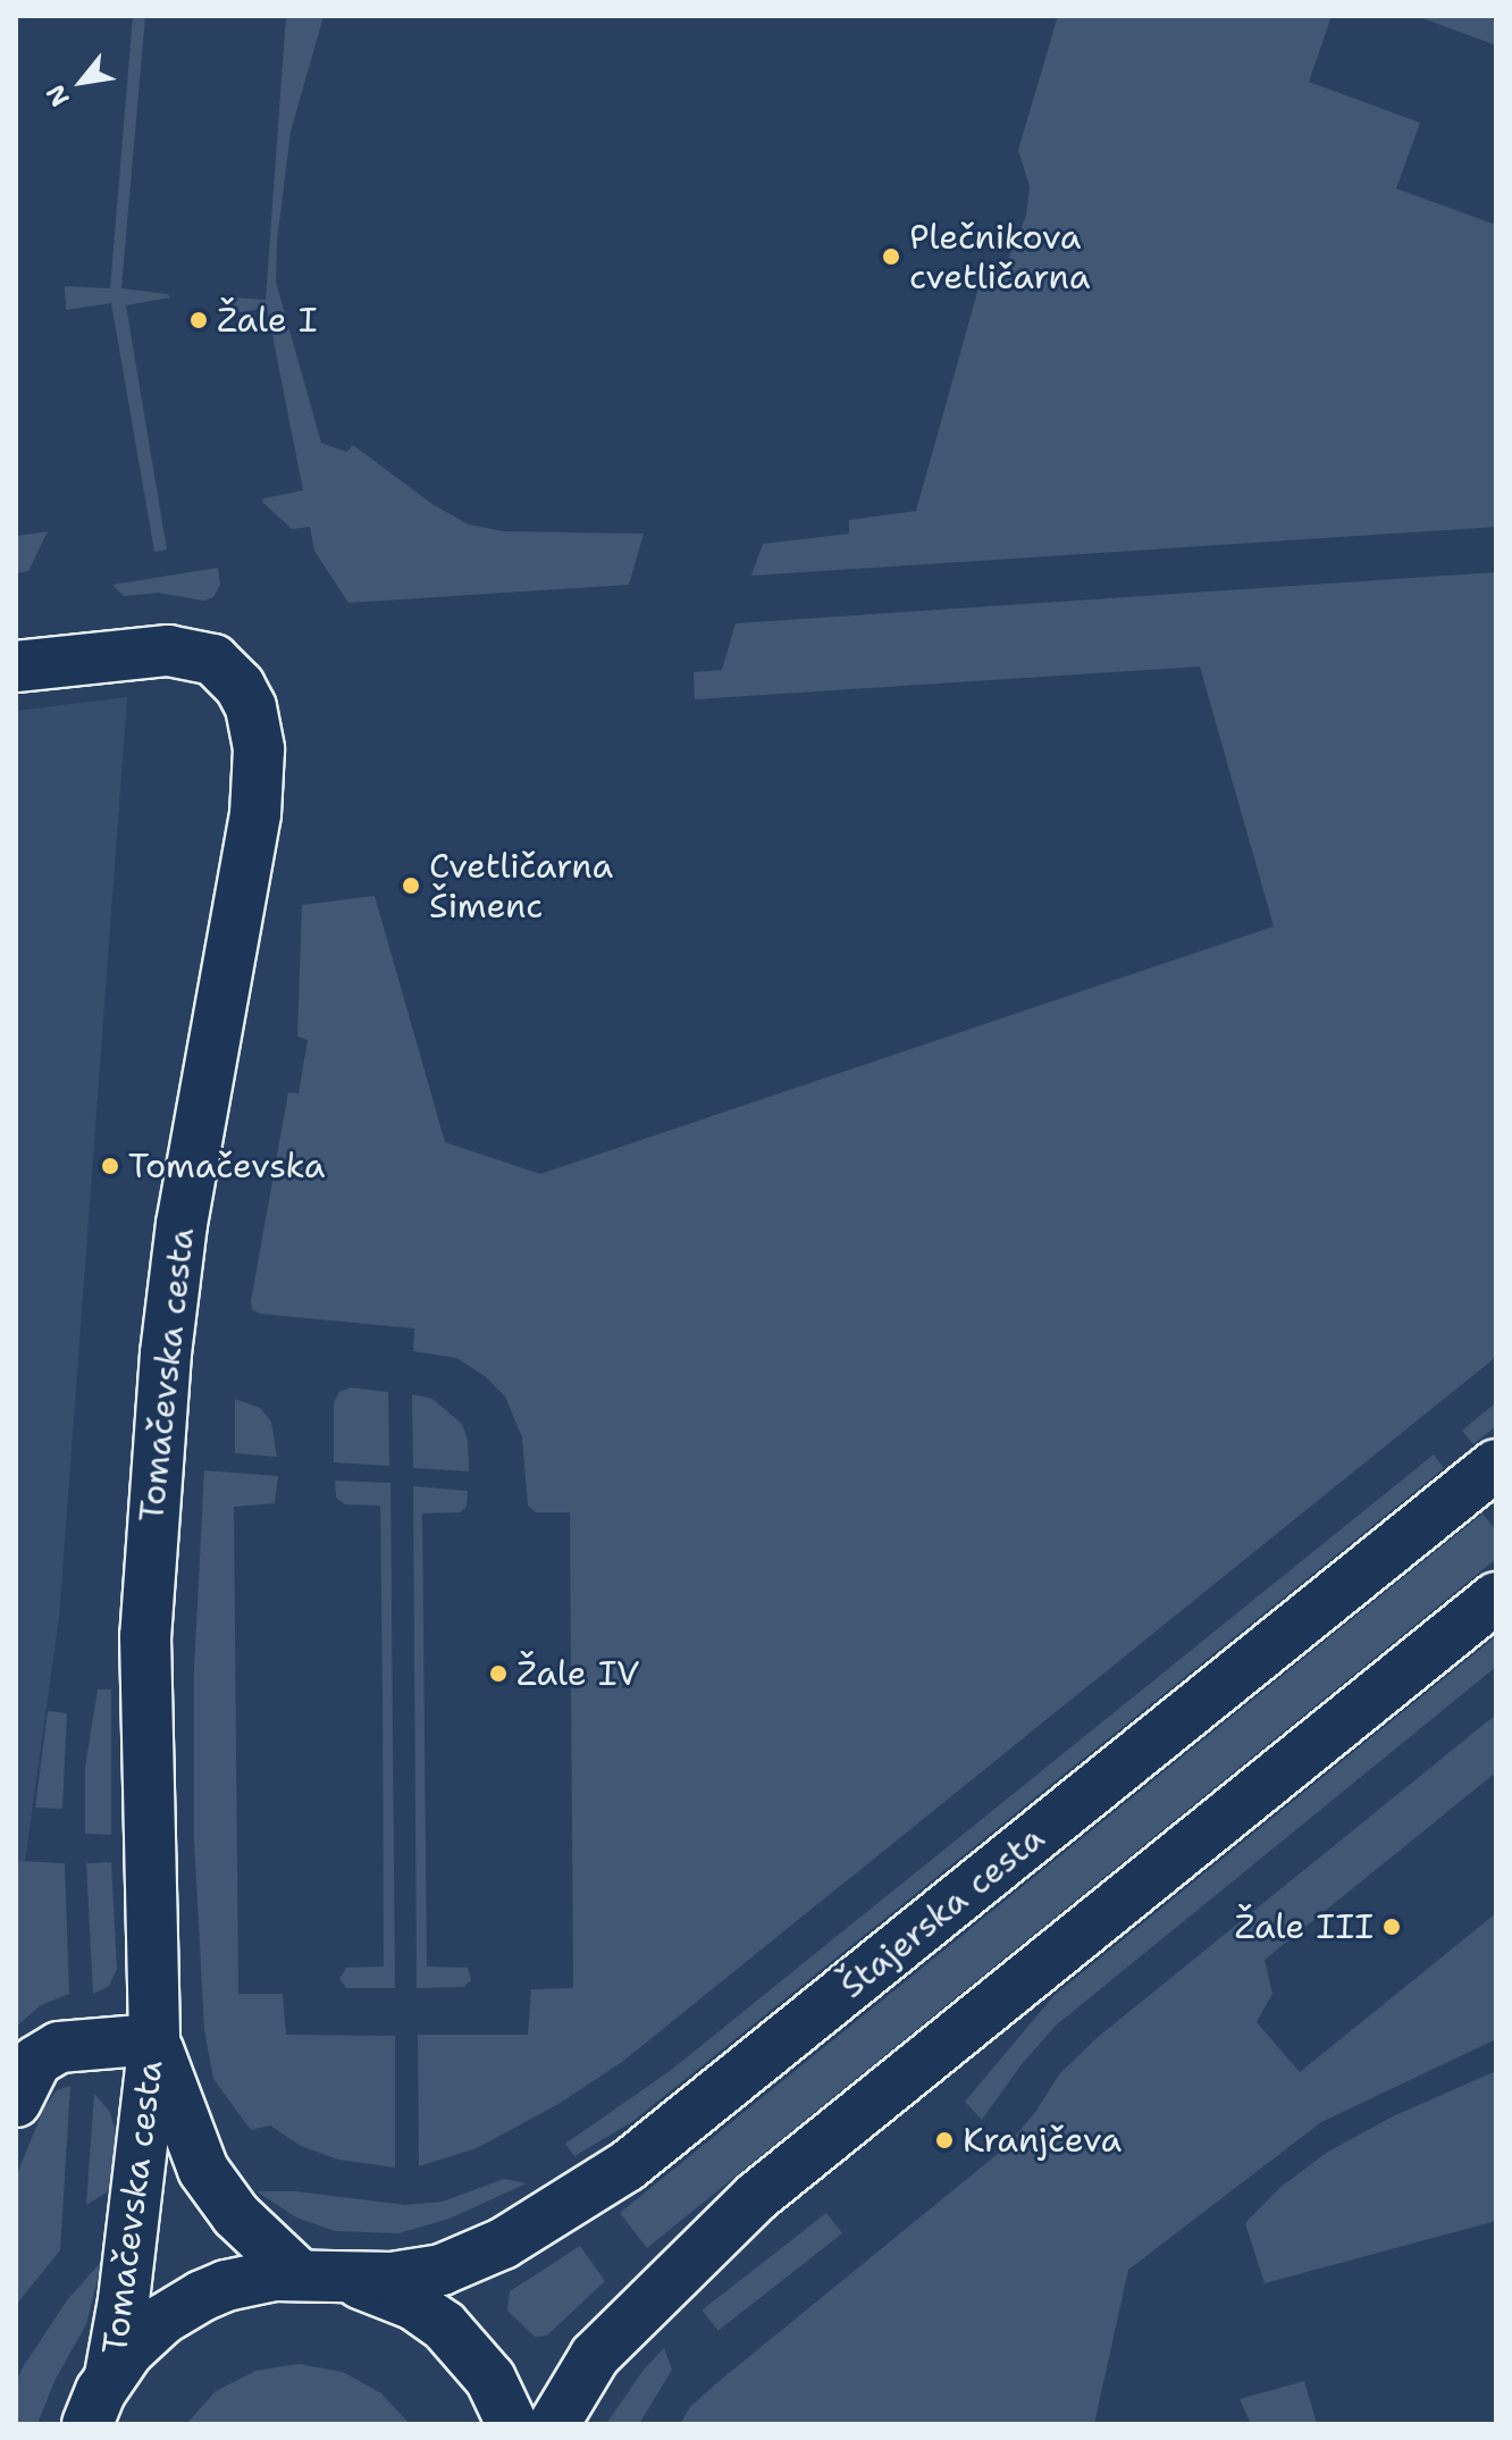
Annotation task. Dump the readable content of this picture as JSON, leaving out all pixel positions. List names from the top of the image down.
{
  "streets": {
    "main road": ["Tomačevska cesta", "Štajerska cesta"]
  },
  "crossings": [
    ["Tomačevska cesta", "Štajerska cesta"]
  ],
  "places": [
    "Plečnikova cvetličarna",
    "Žale I",
    "Cvetličarna Šimenc",
    "Tomačevska",
    "Žale IV",
    "Žale III",
    "Kranjčeva"
  ],
  "north": "bottom left"
}
